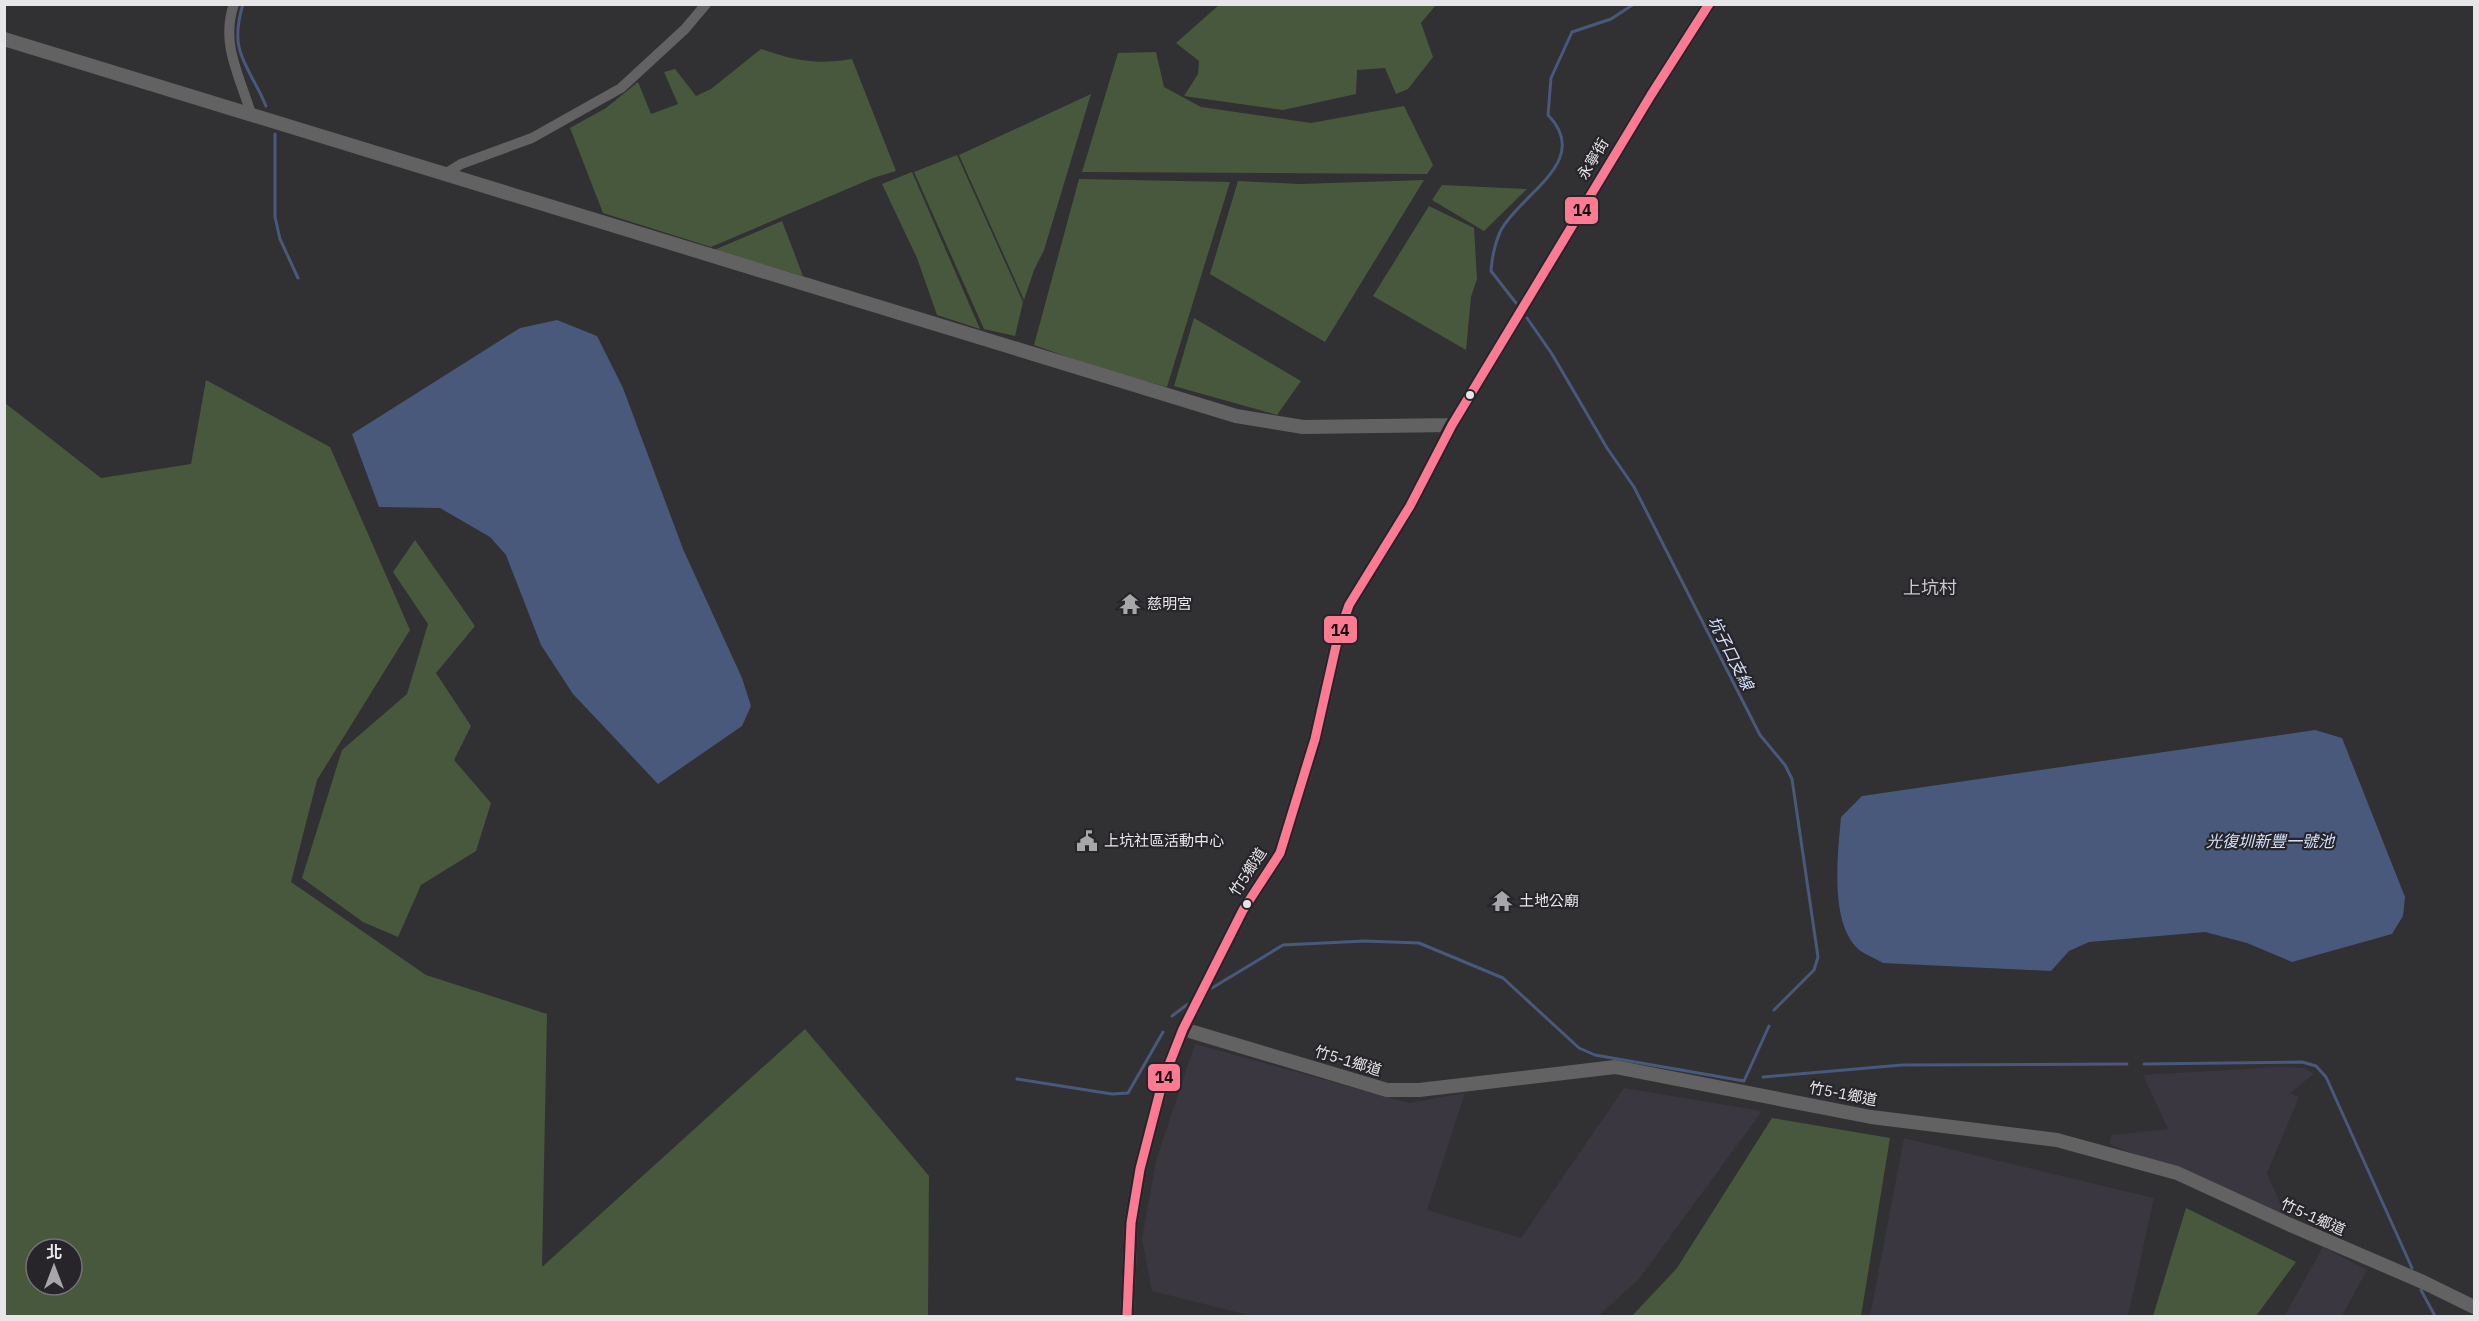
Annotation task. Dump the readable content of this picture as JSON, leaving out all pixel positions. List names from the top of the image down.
{
  "streets": {
    "street": ["永寧街", "竹5鄉道", "竹5-1鄉道"]
  },
  "crossings": [
    ["永寧街", "竹5鄉道"],
    ["竹5鄉道", "竹5-1鄉道"]
  ],
  "districts": ["上坑村"],
  "water": ["坑子口支線", "光復圳新豐一號池"],
  "places": {
    "temple": ["慈明宮", "土地公廟"],
    "public building": ["上坑社區活動中心"]
  },
  "lines": ["transit line 14"],
  "north": "top"
}
